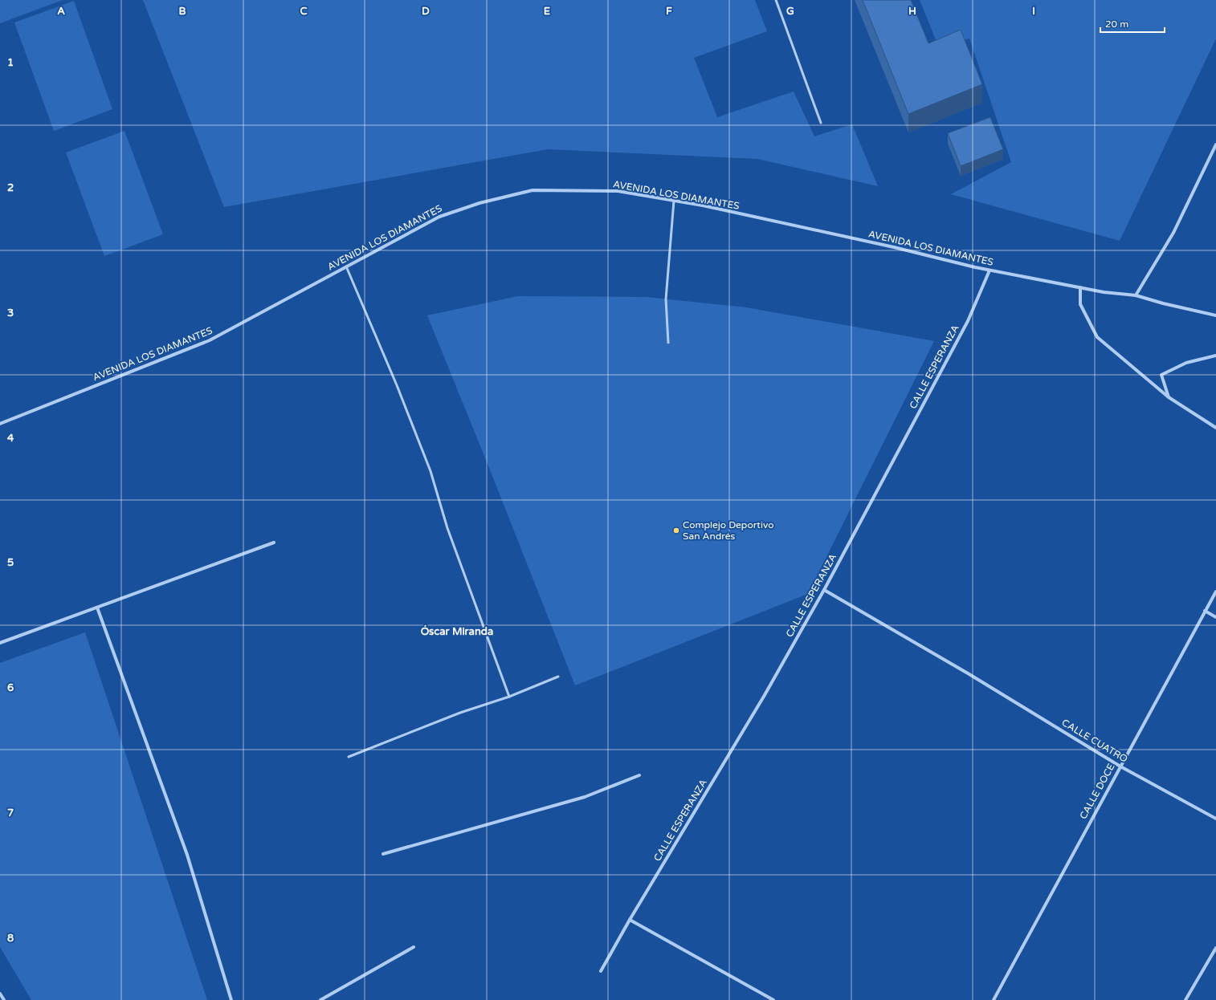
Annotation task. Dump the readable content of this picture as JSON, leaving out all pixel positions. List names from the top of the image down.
{
  "streets": {
    "street": [
      "AVENIDA LOS DIAMANTES",
      "CALLE ESPERANZA",
      "CALLE CUATRO",
      "CALLE DOCE"
    ]
  },
  "crossings": [
    ["AVENIDA LOS DIAMANTES", "CALLE ESPERANZA"],
    ["CALLE ESPERANZA", "CALLE CUATRO"],
    ["CALLE CUATRO", "CALLE DOCE"]
  ],
  "districts": ["Óscar Miranda"],
  "places": ["Complejo Deportivo San Andrés"],
  "scale_bar": "20 m",
  "grid": {
    "columns": [
      "A",
      "B",
      "C",
      "D",
      "E",
      "F",
      "G",
      "H",
      "I"
    ],
    "rows": [
      "1",
      "2",
      "3",
      "4",
      "5",
      "6",
      "7",
      "8"
    ]
  }
}
